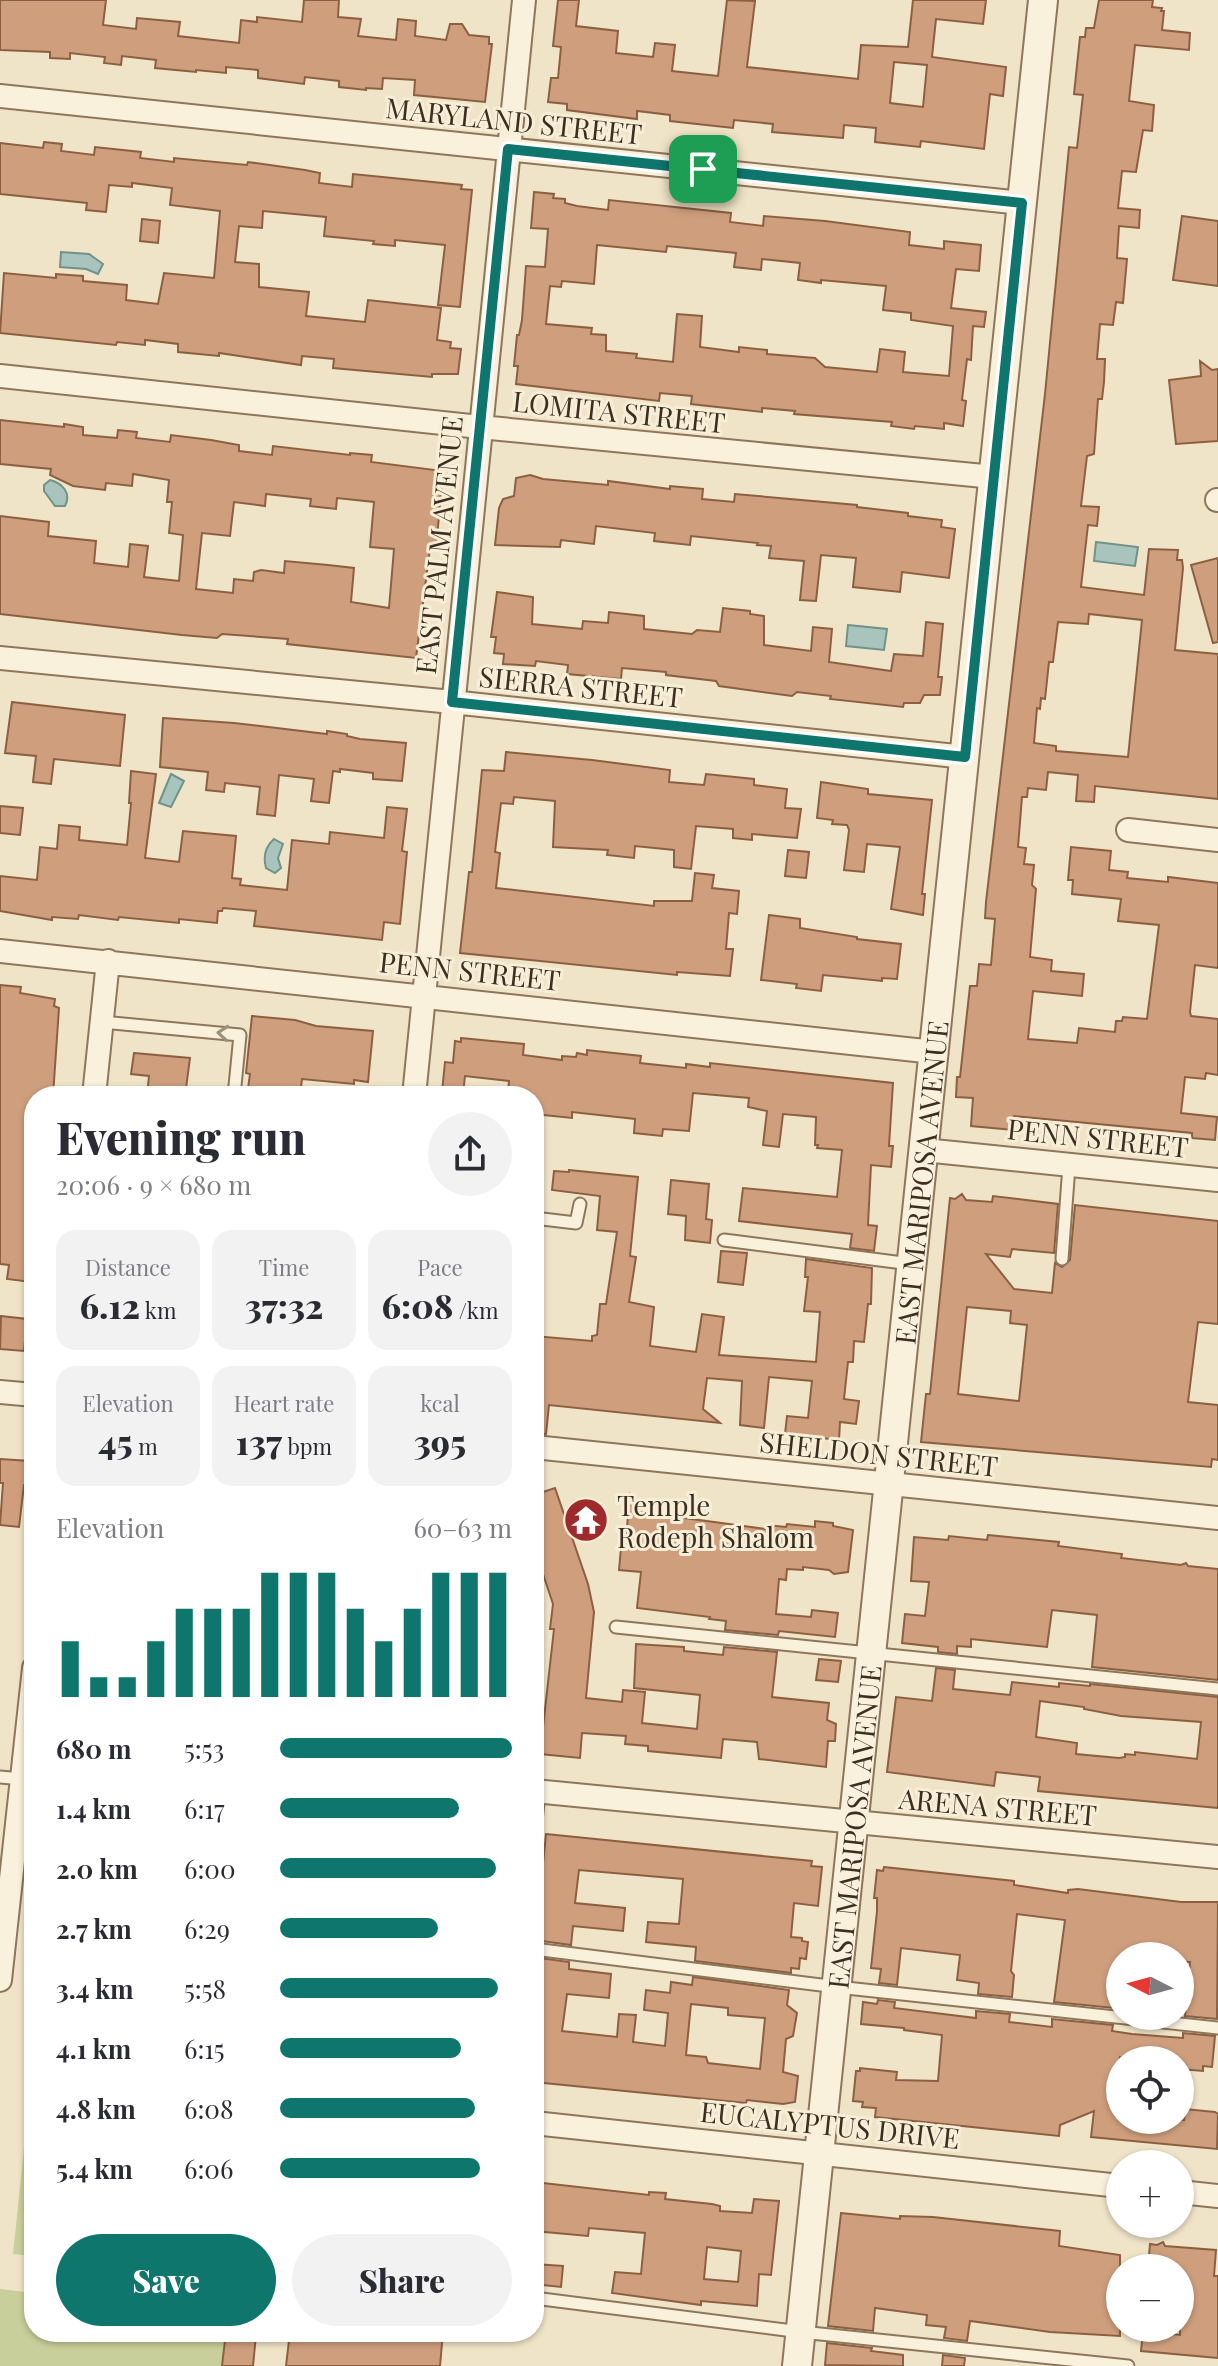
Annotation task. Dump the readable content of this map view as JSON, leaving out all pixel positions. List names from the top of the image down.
{
  "streets": {
    "street": [
      "MARYLAND STREET",
      "LOMITA STREET",
      "EAST PALM AVENUE",
      "SIERRA STREET",
      "PENN STREET",
      "EAST MARIPOSA AVENUE",
      "SHELDON STREET",
      "ARENA STREET",
      "EUCALYPTUS DRIVE"
    ]
  },
  "crossings": [
    ["MARYLAND STREET", "EAST PALM AVENUE"],
    ["MARYLAND STREET", "EAST MARIPOSA AVENUE"],
    ["LOMITA STREET", "EAST PALM AVENUE"],
    ["LOMITA STREET", "EAST MARIPOSA AVENUE"],
    ["EAST PALM AVENUE", "SIERRA STREET"],
    ["EAST PALM AVENUE", "PENN STREET"],
    ["SIERRA STREET", "EAST MARIPOSA AVENUE"],
    ["PENN STREET", "EAST MARIPOSA AVENUE"],
    ["EAST MARIPOSA AVENUE", "SHELDON STREET"],
    ["EAST MARIPOSA AVENUE", "ARENA STREET"],
    ["EAST MARIPOSA AVENUE", "EUCALYPTUS DRIVE"]
  ],
  "places": {
    "temple": ["Temple Rodeph Shalom"]
  },
  "north": "left",
  "page": {
    "heading": ["Evening run", "20:06 · 9 × 680 m"],
    "stats": [
      ["Distance", "6.12 km"],
      ["Time", "37:32"],
      ["Pace", "6:08 /km"],
      ["Elevation", "45 m"],
      ["Heart rate", "137 bpm"],
      ["kcal", "395"]
    ],
    "chart": ["Elevation", "60–63 m"],
    "list": [
      {
        "name": "680 m",
        "note": "5:53"
      },
      {
        "name": "1.4 km",
        "note": "6:17"
      },
      {
        "name": "2.0 km",
        "note": "6:00"
      },
      {
        "name": "2.7 km",
        "note": "6:29"
      },
      {
        "name": "3.4 km",
        "note": "5:58"
      },
      {
        "name": "4.1 km",
        "note": "6:15"
      },
      {
        "name": "4.8 km",
        "note": "6:08"
      },
      {
        "name": "5.4 km",
        "note": "6:06"
      }
    ],
    "map_buttons": ["+", "−"],
    "buttons": ["Save", "Share"]
  }
}
